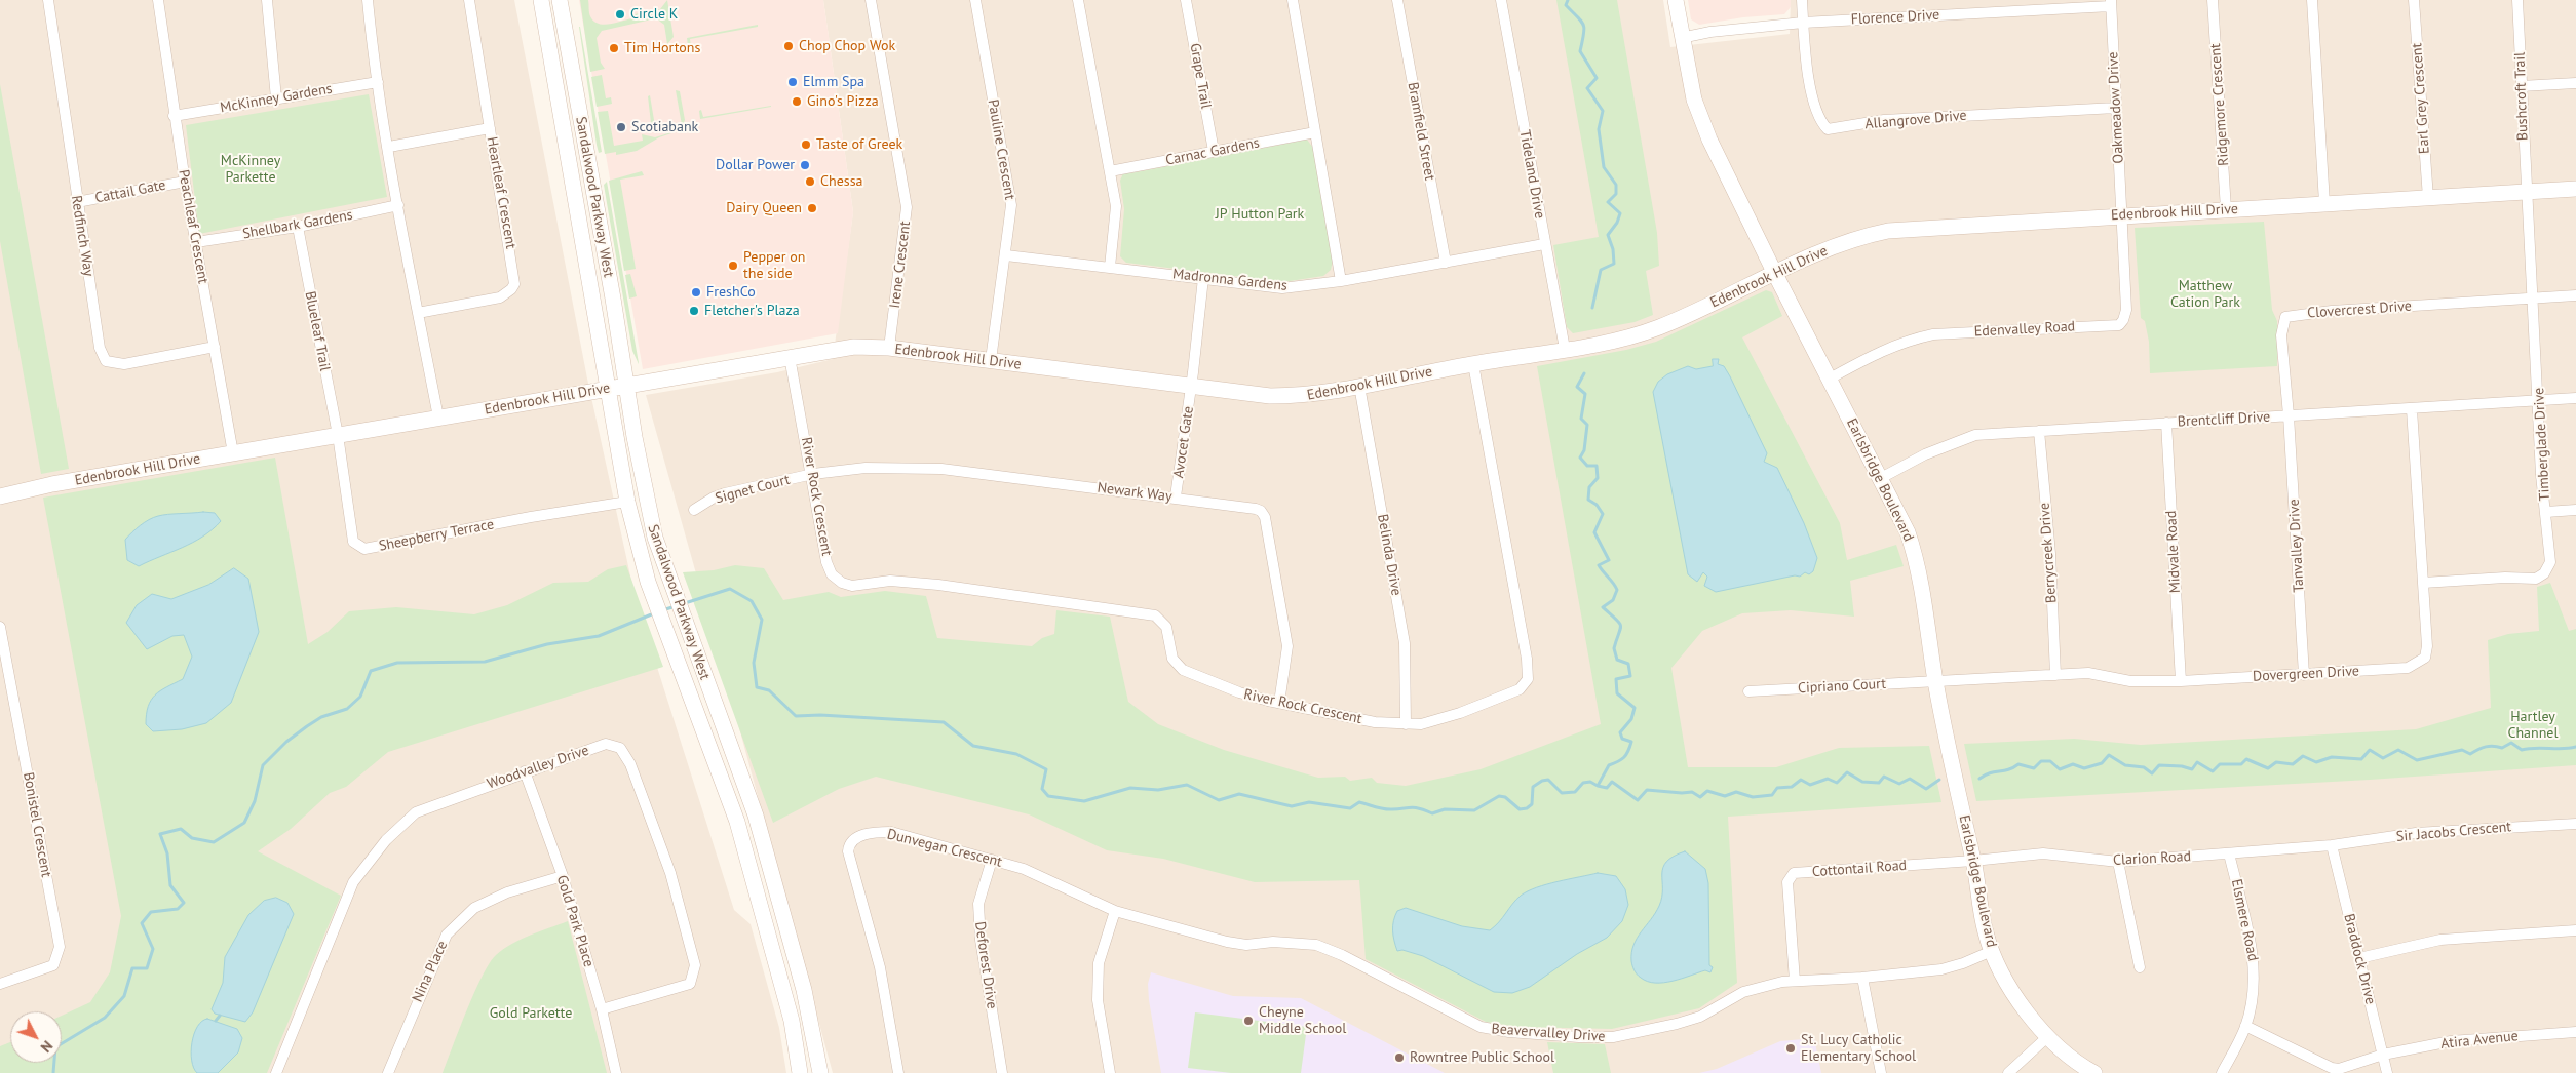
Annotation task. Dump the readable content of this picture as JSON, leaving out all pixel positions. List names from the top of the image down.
{
  "streets": {
    "street": [
      "Florence Drive",
      "Grape Trail",
      "Bushcroft Trail",
      "McKinney Gardens",
      "Earl Grey Crescent",
      "Ridgemore Crescent",
      "Oakmeadow Drive",
      "Allangrove Drive",
      "Bramfield Street",
      "Pauline Crescent",
      "Carnac Gardens",
      "Tideland Drive",
      "Cattail Gate",
      "Heartleaf Crescent",
      "Sandalwood Parkway West",
      "Edenbrook Hill Drive",
      "Shellbark Gardens",
      "Peachleaf Crescent",
      "Redfinch Way",
      "Irene Crescent",
      "Madronna Gardens",
      "Clovercrest Drive",
      "Edenvalley Road",
      "Blueleaf Trail",
      "Brentcliff Drive",
      "Avocet Gate",
      "Timberglade Drive",
      "Earlsbridge Boulevard",
      "Signet Court",
      "Newark Way",
      "River Rock Crescent",
      "Sheepberry Terrace",
      "Tanvalley Drive",
      "Midvale Road",
      "Berrycreek Drive",
      "Belinda Drive",
      "Dovergreen Drive",
      "Cipriano Court",
      "Woodvalley Drive",
      "Bonistel Crescent",
      "Sir Jacobs Crescent",
      "Dunvegan Crescent",
      "Clarion Road",
      "Cottontail Road",
      "Elsmere Road",
      "Gold Park Place",
      "Braddock Drive",
      "Deforest Drive",
      "Nina Place",
      "Beavervalley Drive",
      "Atira Avenue"
    ]
  },
  "crossings": [
    ["Florence Drive", "Oakmeadow Drive"],
    ["Florence Drive", "Allangrove Drive"],
    ["Florence Drive", "Earlsbridge Boulevard"],
    ["Grape Trail", "Carnac Gardens"],
    ["Bushcroft Trail", "Edenbrook Hill Drive"],
    ["Bushcroft Trail", "Timberglade Drive"],
    ["McKinney Gardens", "Peachleaf Crescent"],
    ["Earl Grey Crescent", "Edenbrook Hill Drive"],
    ["Ridgemore Crescent", "Edenbrook Hill Drive"],
    ["Oakmeadow Drive", "Allangrove Drive"],
    ["Oakmeadow Drive", "Edenbrook Hill Drive"],
    ["Oakmeadow Drive", "Edenvalley Road"],
    ["Bramfield Street", "Madronna Gardens"],
    ["Pauline Crescent", "Edenbrook Hill Drive"],
    ["Pauline Crescent", "Madronna Gardens"],
    ["Tideland Drive", "Edenbrook Hill Drive"],
    ["Tideland Drive", "Madronna Gardens"],
    ["Cattail Gate", "Peachleaf Crescent"],
    ["Cattail Gate", "Redfinch Way"],
    ["Sandalwood Parkway West", "Edenbrook Hill Drive"],
    ["Sandalwood Parkway West", "Sheepberry Terrace"],
    ["Edenbrook Hill Drive", "Peachleaf Crescent"],
    ["Edenbrook Hill Drive", "Irene Crescent"],
    ["Edenbrook Hill Drive", "Edenvalley Road"],
    ["Edenbrook Hill Drive", "Blueleaf Trail"],
    ["Edenbrook Hill Drive", "Avocet Gate"],
    ["Edenbrook Hill Drive", "Timberglade Drive"],
    ["Edenbrook Hill Drive", "Earlsbridge Boulevard"],
    ["Edenbrook Hill Drive", "River Rock Crescent"],
    ["Edenbrook Hill Drive", "Sheepberry Terrace"],
    ["Edenbrook Hill Drive", "Belinda Drive"],
    ["Shellbark Gardens", "Peachleaf Crescent"],
    ["Shellbark Gardens", "Blueleaf Trail"],
    ["Peachleaf Crescent", "Redfinch Way"],
    ["Madronna Gardens", "Avocet Gate"],
    ["Clovercrest Drive", "Brentcliff Drive"],
    ["Clovercrest Drive", "Timberglade Drive"],
    ["Clovercrest Drive", "Tanvalley Drive"],
    ["Edenvalley Road", "Earlsbridge Boulevard"],
    ["Blueleaf Trail", "Sheepberry Terrace"],
    ["Brentcliff Drive", "Timberglade Drive"],
    ["Brentcliff Drive", "Earlsbridge Boulevard"],
    ["Brentcliff Drive", "Tanvalley Drive"],
    ["Brentcliff Drive", "Midvale Road"],
    ["Brentcliff Drive", "Berrycreek Drive"],
    ["Brentcliff Drive", "Dovergreen Drive"],
    ["Avocet Gate", "Newark Way"],
    ["Timberglade Drive", "Dovergreen Drive"],
    ["Earlsbridge Boulevard", "Dovergreen Drive"],
    ["Earlsbridge Boulevard", "Cipriano Court"],
    ["Earlsbridge Boulevard", "Clarion Road"],
    ["Earlsbridge Boulevard", "Cottontail Road"],
    ["Earlsbridge Boulevard", "Beavervalley Drive"],
    ["Signet Court", "Newark Way"],
    ["Signet Court", "River Rock Crescent"],
    ["Newark Way", "River Rock Crescent"],
    ["River Rock Crescent", "Belinda Drive"],
    ["Tanvalley Drive", "Dovergreen Drive"],
    ["Midvale Road", "Dovergreen Drive"],
    ["Berrycreek Drive", "Dovergreen Drive"],
    ["Dovergreen Drive", "Cipriano Court"],
    ["Woodvalley Drive", "Gold Park Place"],
    ["Sir Jacobs Crescent", "Clarion Road"],
    ["Sir Jacobs Crescent", "Braddock Drive"],
    ["Dunvegan Crescent", "Deforest Drive"],
    ["Dunvegan Crescent", "Beavervalley Drive"],
    ["Clarion Road", "Cottontail Road"],
    ["Clarion Road", "Elsmere Road"],
    ["Clarion Road", "Braddock Drive"],
    ["Cottontail Road", "Beavervalley Drive"],
    ["Elsmere Road", "Atira Avenue"],
    ["Gold Park Place", "Nina Place"],
    ["Braddock Drive", "Atira Avenue"]
  ],
  "parks": [
    "McKinney Parkette",
    "JP Hutton Park",
    "Matthew Cation Park",
    "Hartley Channel",
    "Gold Parkette"
  ],
  "places": [
    "Circle K",
    "Chop Chop Wok",
    "Tim Hortons",
    "Elmm Spa",
    "Gino's Pizza",
    "Scotiabank",
    "Taste of Greek",
    "Dollar Power",
    "Chessa",
    "Dairy Queen",
    "Pepper on the side",
    "FreshCo",
    "Fletcher's Plaza",
    "Cheyne Middle School",
    "St. Lucy Catholic Elementary School",
    "Rowntree Public School"
  ],
  "north": "bottom right"
}
